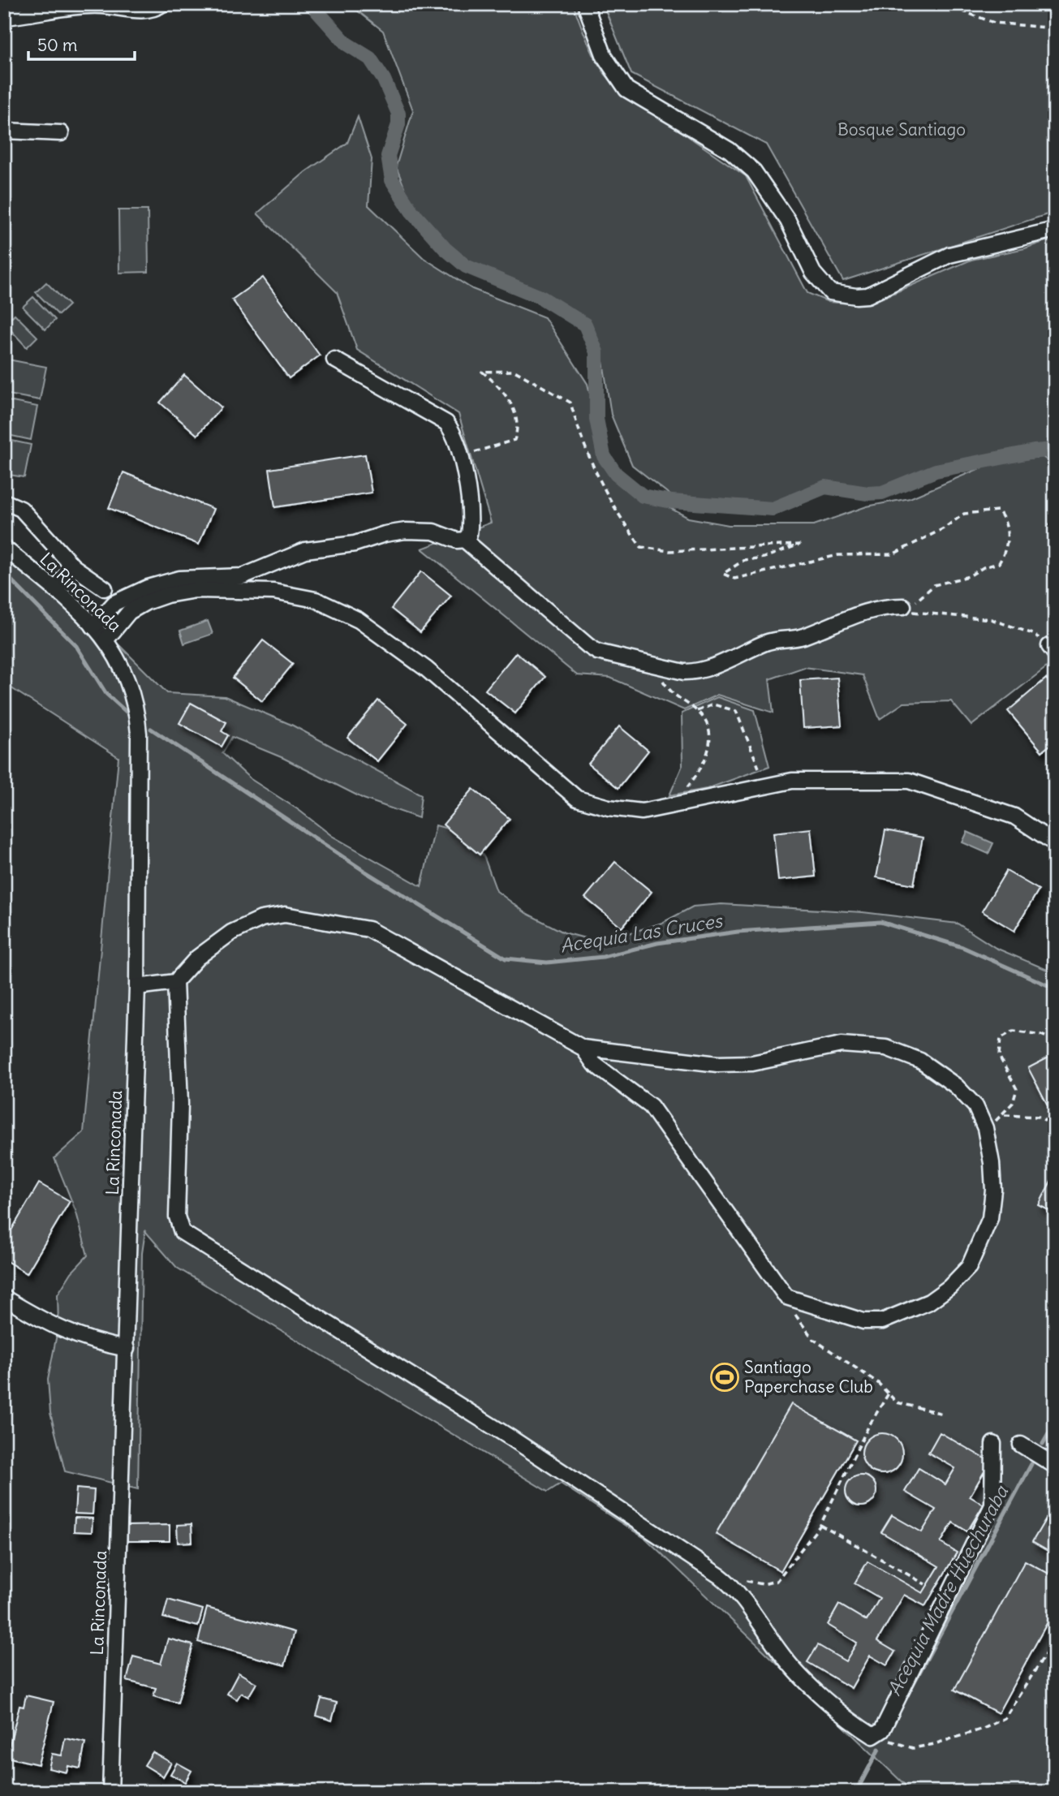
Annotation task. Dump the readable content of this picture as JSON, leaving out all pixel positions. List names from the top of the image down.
{
  "streets": {
    "street": ["La Rinconada"]
  },
  "water": ["Acequia Las Cruces", "Acequia Madre Huechuraba"],
  "parks": ["Bosque Santiago"],
  "places": {
    "sports": ["Santiago Paperchase Club"]
  },
  "scale_bar": "50 m"
}
